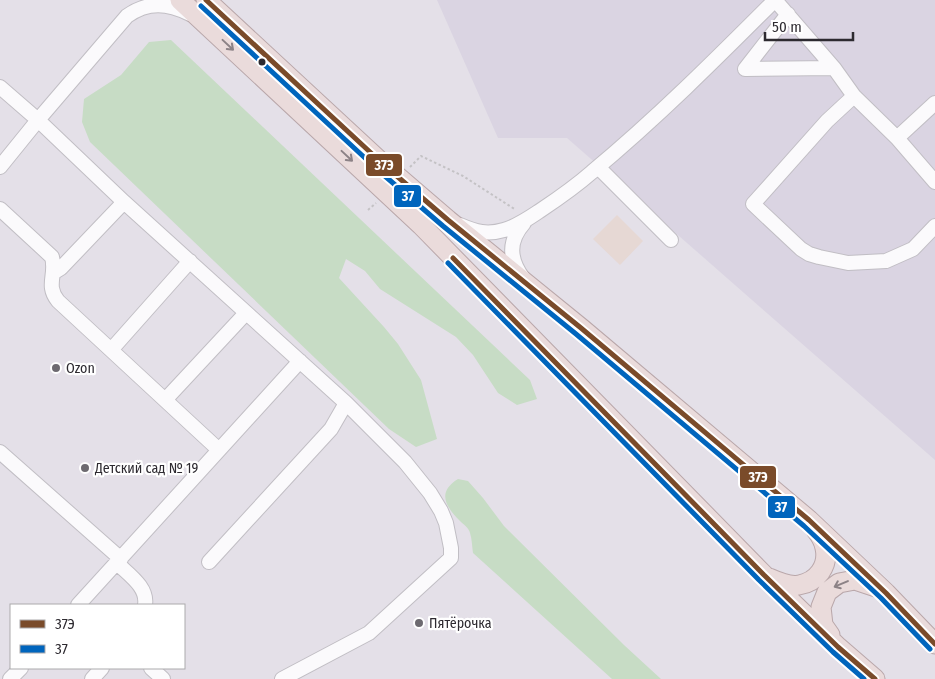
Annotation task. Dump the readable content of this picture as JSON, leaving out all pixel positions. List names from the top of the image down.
{
  "places": ["Ozon", "Детский сад № 19", "Пятёрочка"],
  "lines": ["transit line 37Э", "transit line 37"],
  "legend": ["37Э", "37"],
  "scale_bar": "50 m"
}
